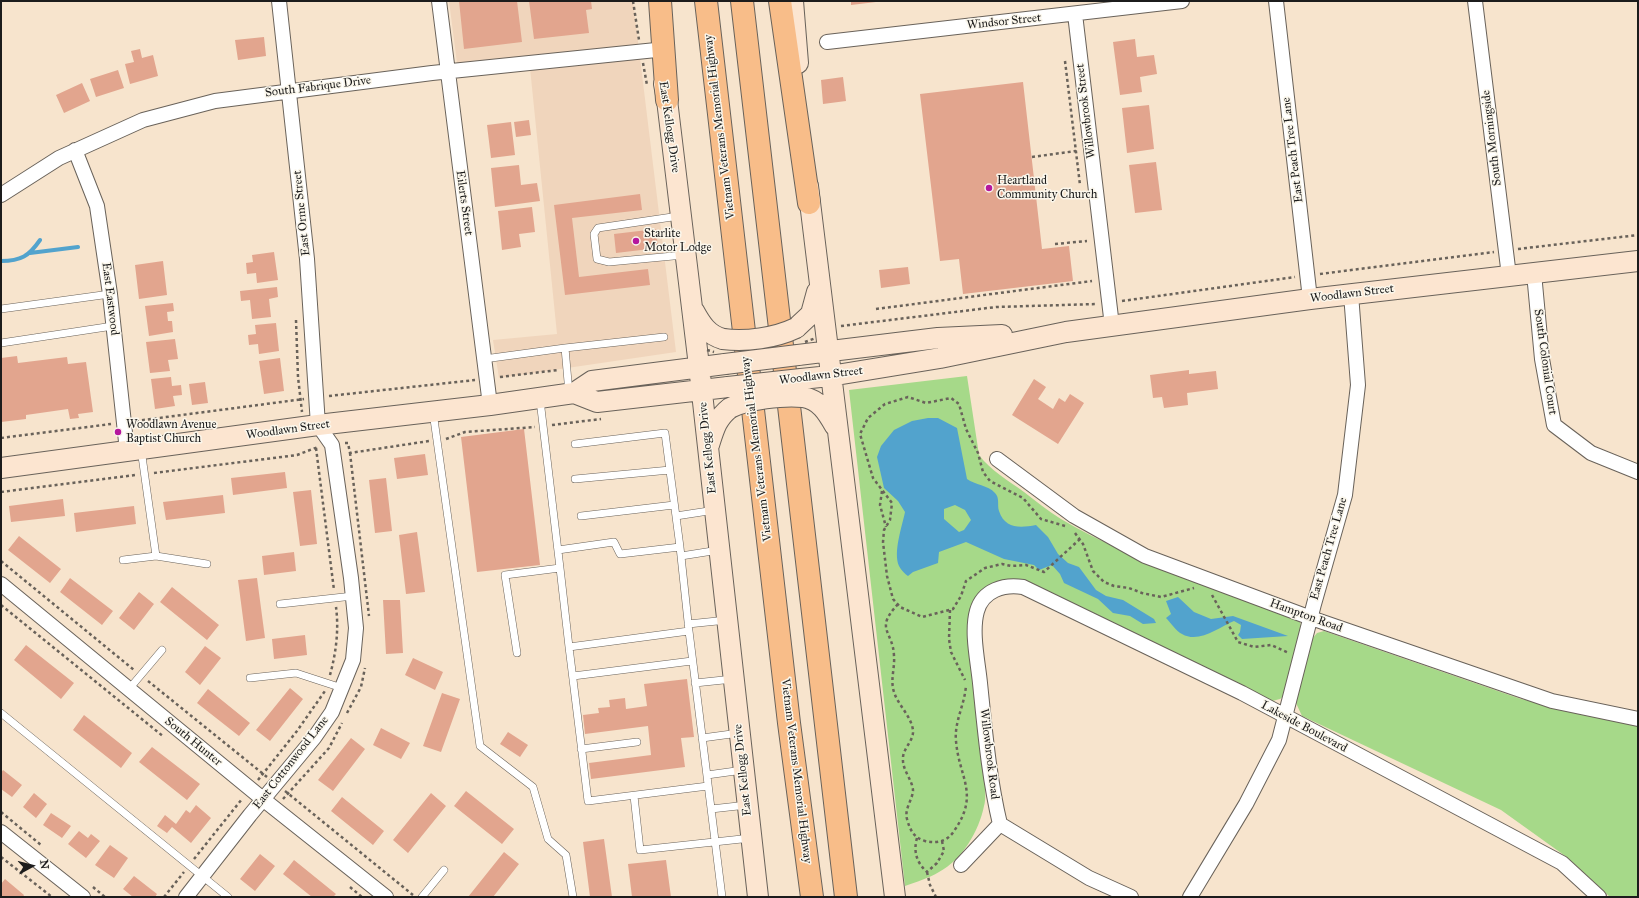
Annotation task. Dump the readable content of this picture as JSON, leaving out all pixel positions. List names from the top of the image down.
{
  "streets": {
    "highway": ["Vietnam Veterans Memorial Highway"],
    "main road": ["East Kellogg Drive", "Woodlawn Street"],
    "street": [
      "Windsor Street",
      "South Fabrique Drive",
      "Willowbrook Street",
      "South Morningside",
      "East Peach Tree Lane",
      "Eilerts Street",
      "East Orme Street",
      "East Eastwood",
      "South Colonial Court",
      "Hampton Road",
      "Lakeside Boulevard",
      "South Hunter",
      "Willowbrook Road",
      "East Cottonwood Lane"
    ]
  },
  "crossings": [
    ["Windsor Street", "Willowbrook Street"],
    ["South Fabrique Drive", "East Kellogg Drive"],
    ["South Fabrique Drive", "Eilerts Street"],
    ["South Fabrique Drive", "East Orme Street"],
    ["South Fabrique Drive", "East Eastwood"],
    ["Willowbrook Street", "Woodlawn Street"],
    ["East Kellogg Drive", "Woodlawn Street"],
    ["South Morningside", "Woodlawn Street"],
    ["East Peach Tree Lane", "Woodlawn Street"],
    ["East Peach Tree Lane", "Hampton Road"],
    ["East Peach Tree Lane", "Lakeside Boulevard"],
    ["Eilerts Street", "Woodlawn Street"],
    ["East Orme Street", "Woodlawn Street"],
    ["East Orme Street", "East Cottonwood Lane"],
    ["Woodlawn Street", "East Eastwood"],
    ["Woodlawn Street", "South Colonial Court"],
    ["Woodlawn Street", "East Cottonwood Lane"],
    ["Lakeside Boulevard", "Willowbrook Road"],
    ["South Hunter", "East Cottonwood Lane"]
  ],
  "places": ["Heartland Community Church", "Starlite Motor Lodge", "Woodlawn Avenue Baptist Church"],
  "north": "right"
}
